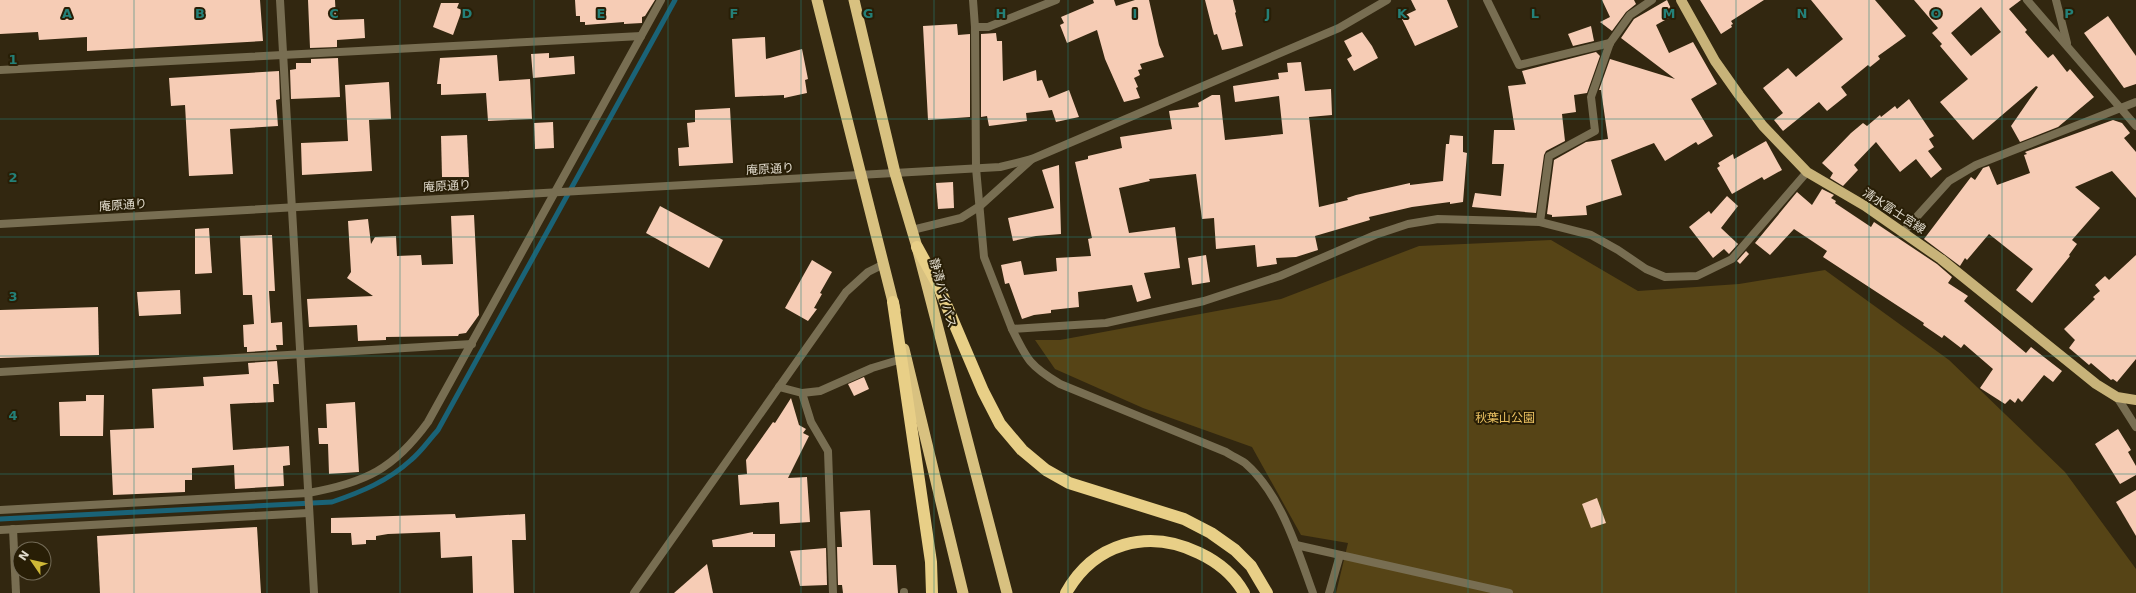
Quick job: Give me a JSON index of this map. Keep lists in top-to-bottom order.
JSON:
{
  "streets": {
    "highway": ["静清バイパス"],
    "main road": ["清水富士宮線"],
    "street": ["庵原通り"]
  },
  "crossings": [
    ["庵原通り", "静清バイパス"]
  ],
  "parks": ["秋葉山公園"],
  "north": "top left",
  "grid": {
    "columns": [
      "A",
      "B",
      "C",
      "D",
      "E",
      "F",
      "G",
      "H",
      "I",
      "J",
      "K",
      "L",
      "M",
      "N",
      "O",
      "P"
    ],
    "rows": [
      "1",
      "2",
      "3",
      "4"
    ]
  }
}
